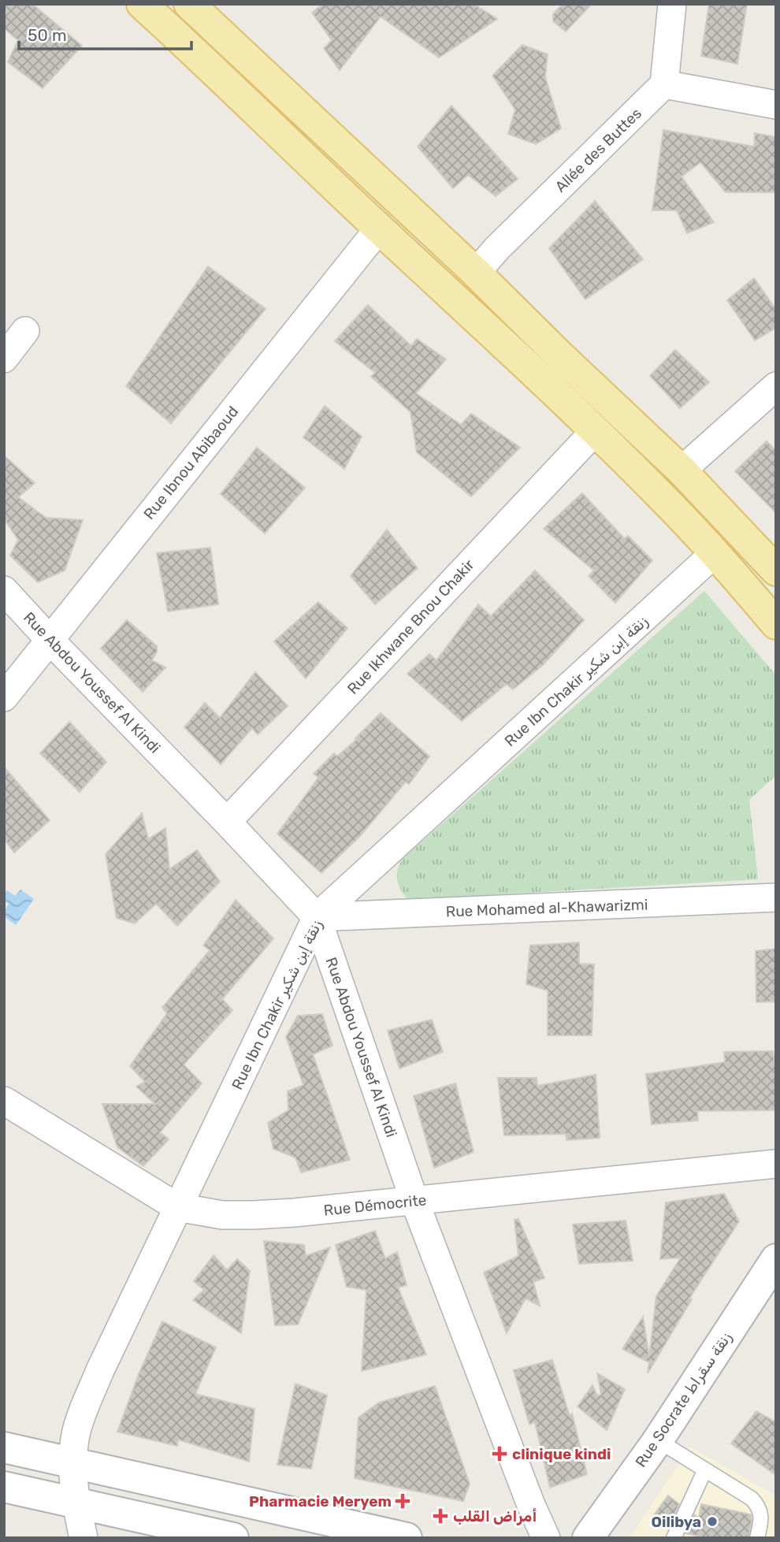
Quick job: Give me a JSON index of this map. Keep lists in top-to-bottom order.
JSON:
{
  "streets": {
    "main road": ["Rue Socrate زنقة سقراط"],
    "street": [
      "Allée des Buttes",
      "Rue Ibnou Abibaoud",
      "Rue Ikhwane Bnou Chakir",
      "Rue Ibn Chakir زنقة إبن شكير",
      "Rue Abdou Youssef Al Kindi",
      "Rue Mohamed al-Khawarizmi",
      "Rue Démocrite"
    ]
  },
  "crossings": [
    ["Rue Ibnou Abibaoud", "Rue Abdou Youssef Al Kindi"],
    ["Rue Ikhwane Bnou Chakir", "Rue Abdou Youssef Al Kindi"],
    ["Rue Ibn Chakir زنقة إبن شكير", "Rue Abdou Youssef Al Kindi"],
    ["Rue Ibn Chakir زنقة إبن شكير", "Rue Mohamed al-Khawarizmi"],
    ["Rue Ibn Chakir زنقة إبن شكير", "Rue Démocrite"],
    ["Rue Abdou Youssef Al Kindi", "Rue Mohamed al-Khawarizmi"],
    ["Rue Abdou Youssef Al Kindi", "Rue Démocrite"]
  ],
  "places": {
    "health": ["clinique kindi", "Pharmacie Meryem", "أمراض القلب"],
    "other": ["Oilibya"]
  },
  "scale_bar": "50 m"
}
